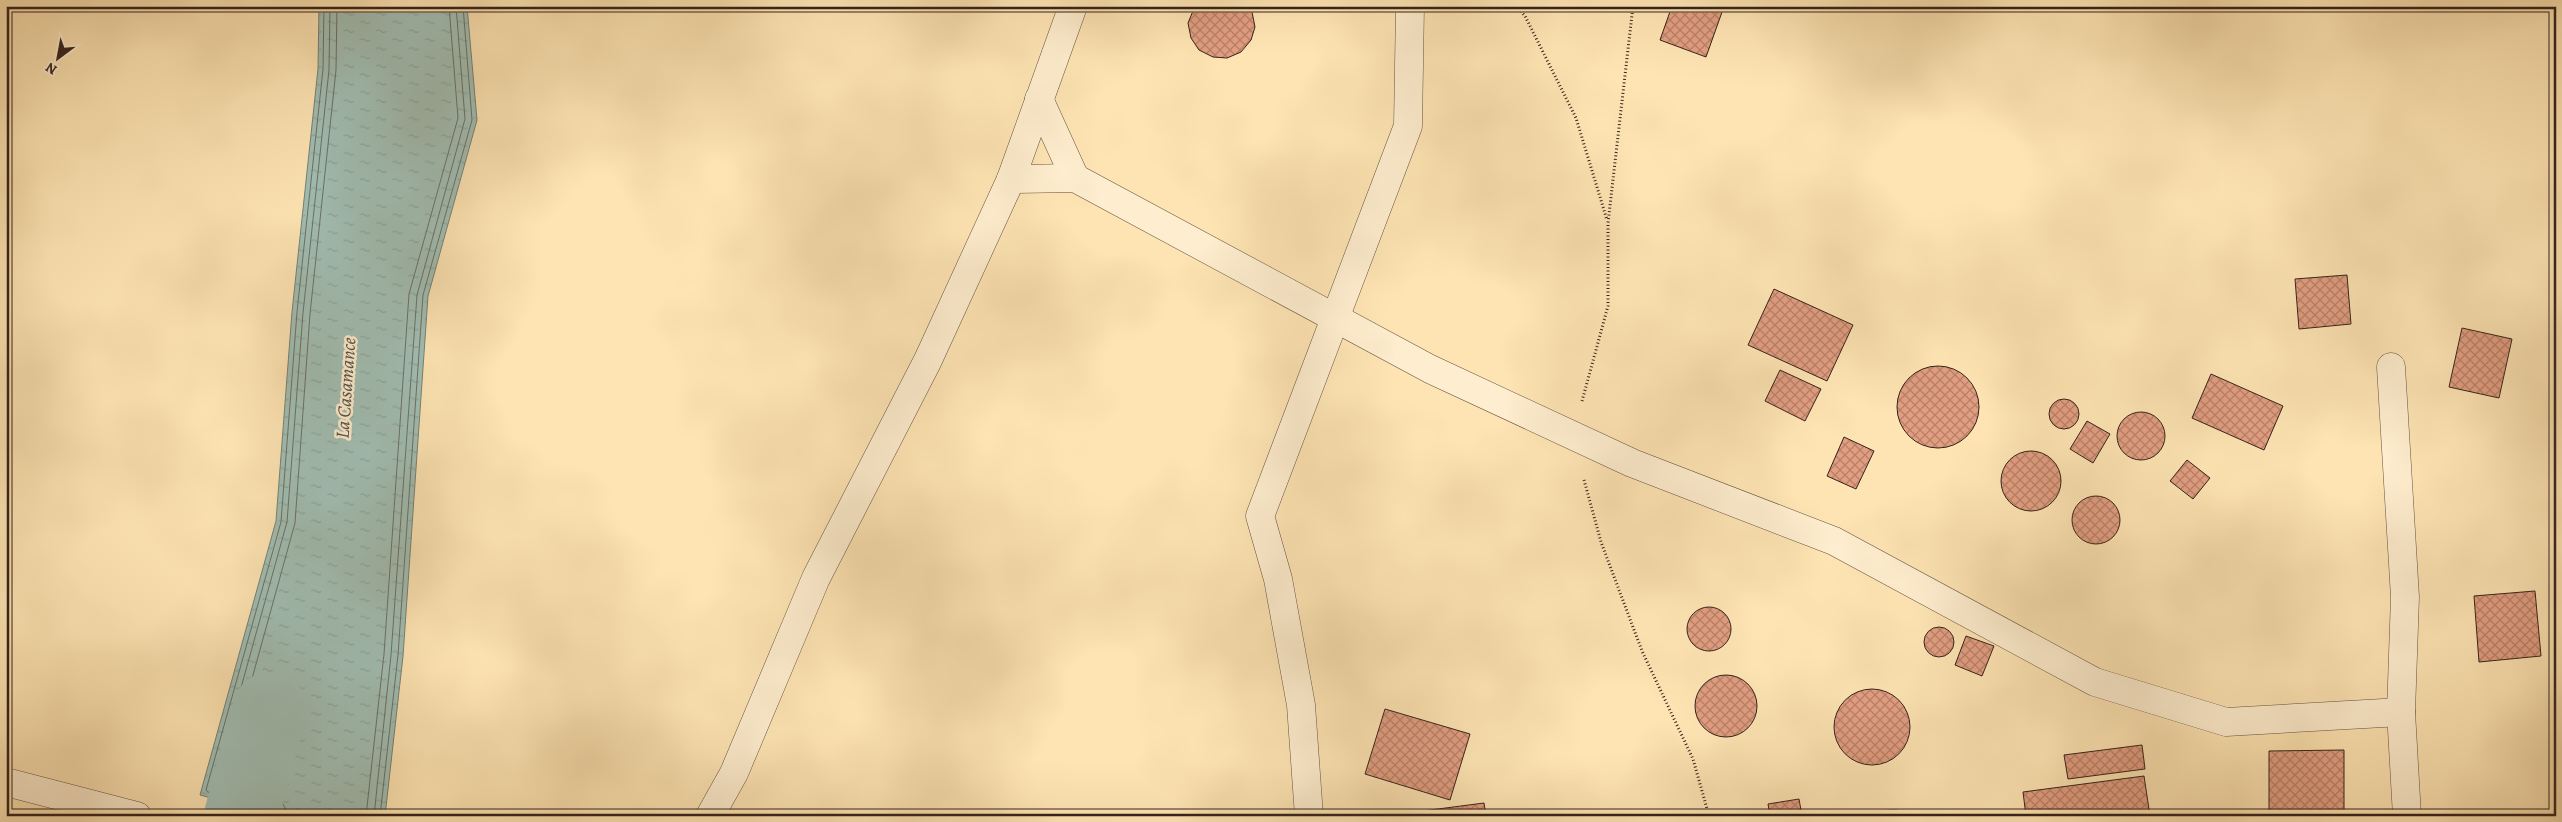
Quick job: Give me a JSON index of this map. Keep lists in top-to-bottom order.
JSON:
{
  "water": ["La Casamance"],
  "north": "bottom left"
}
